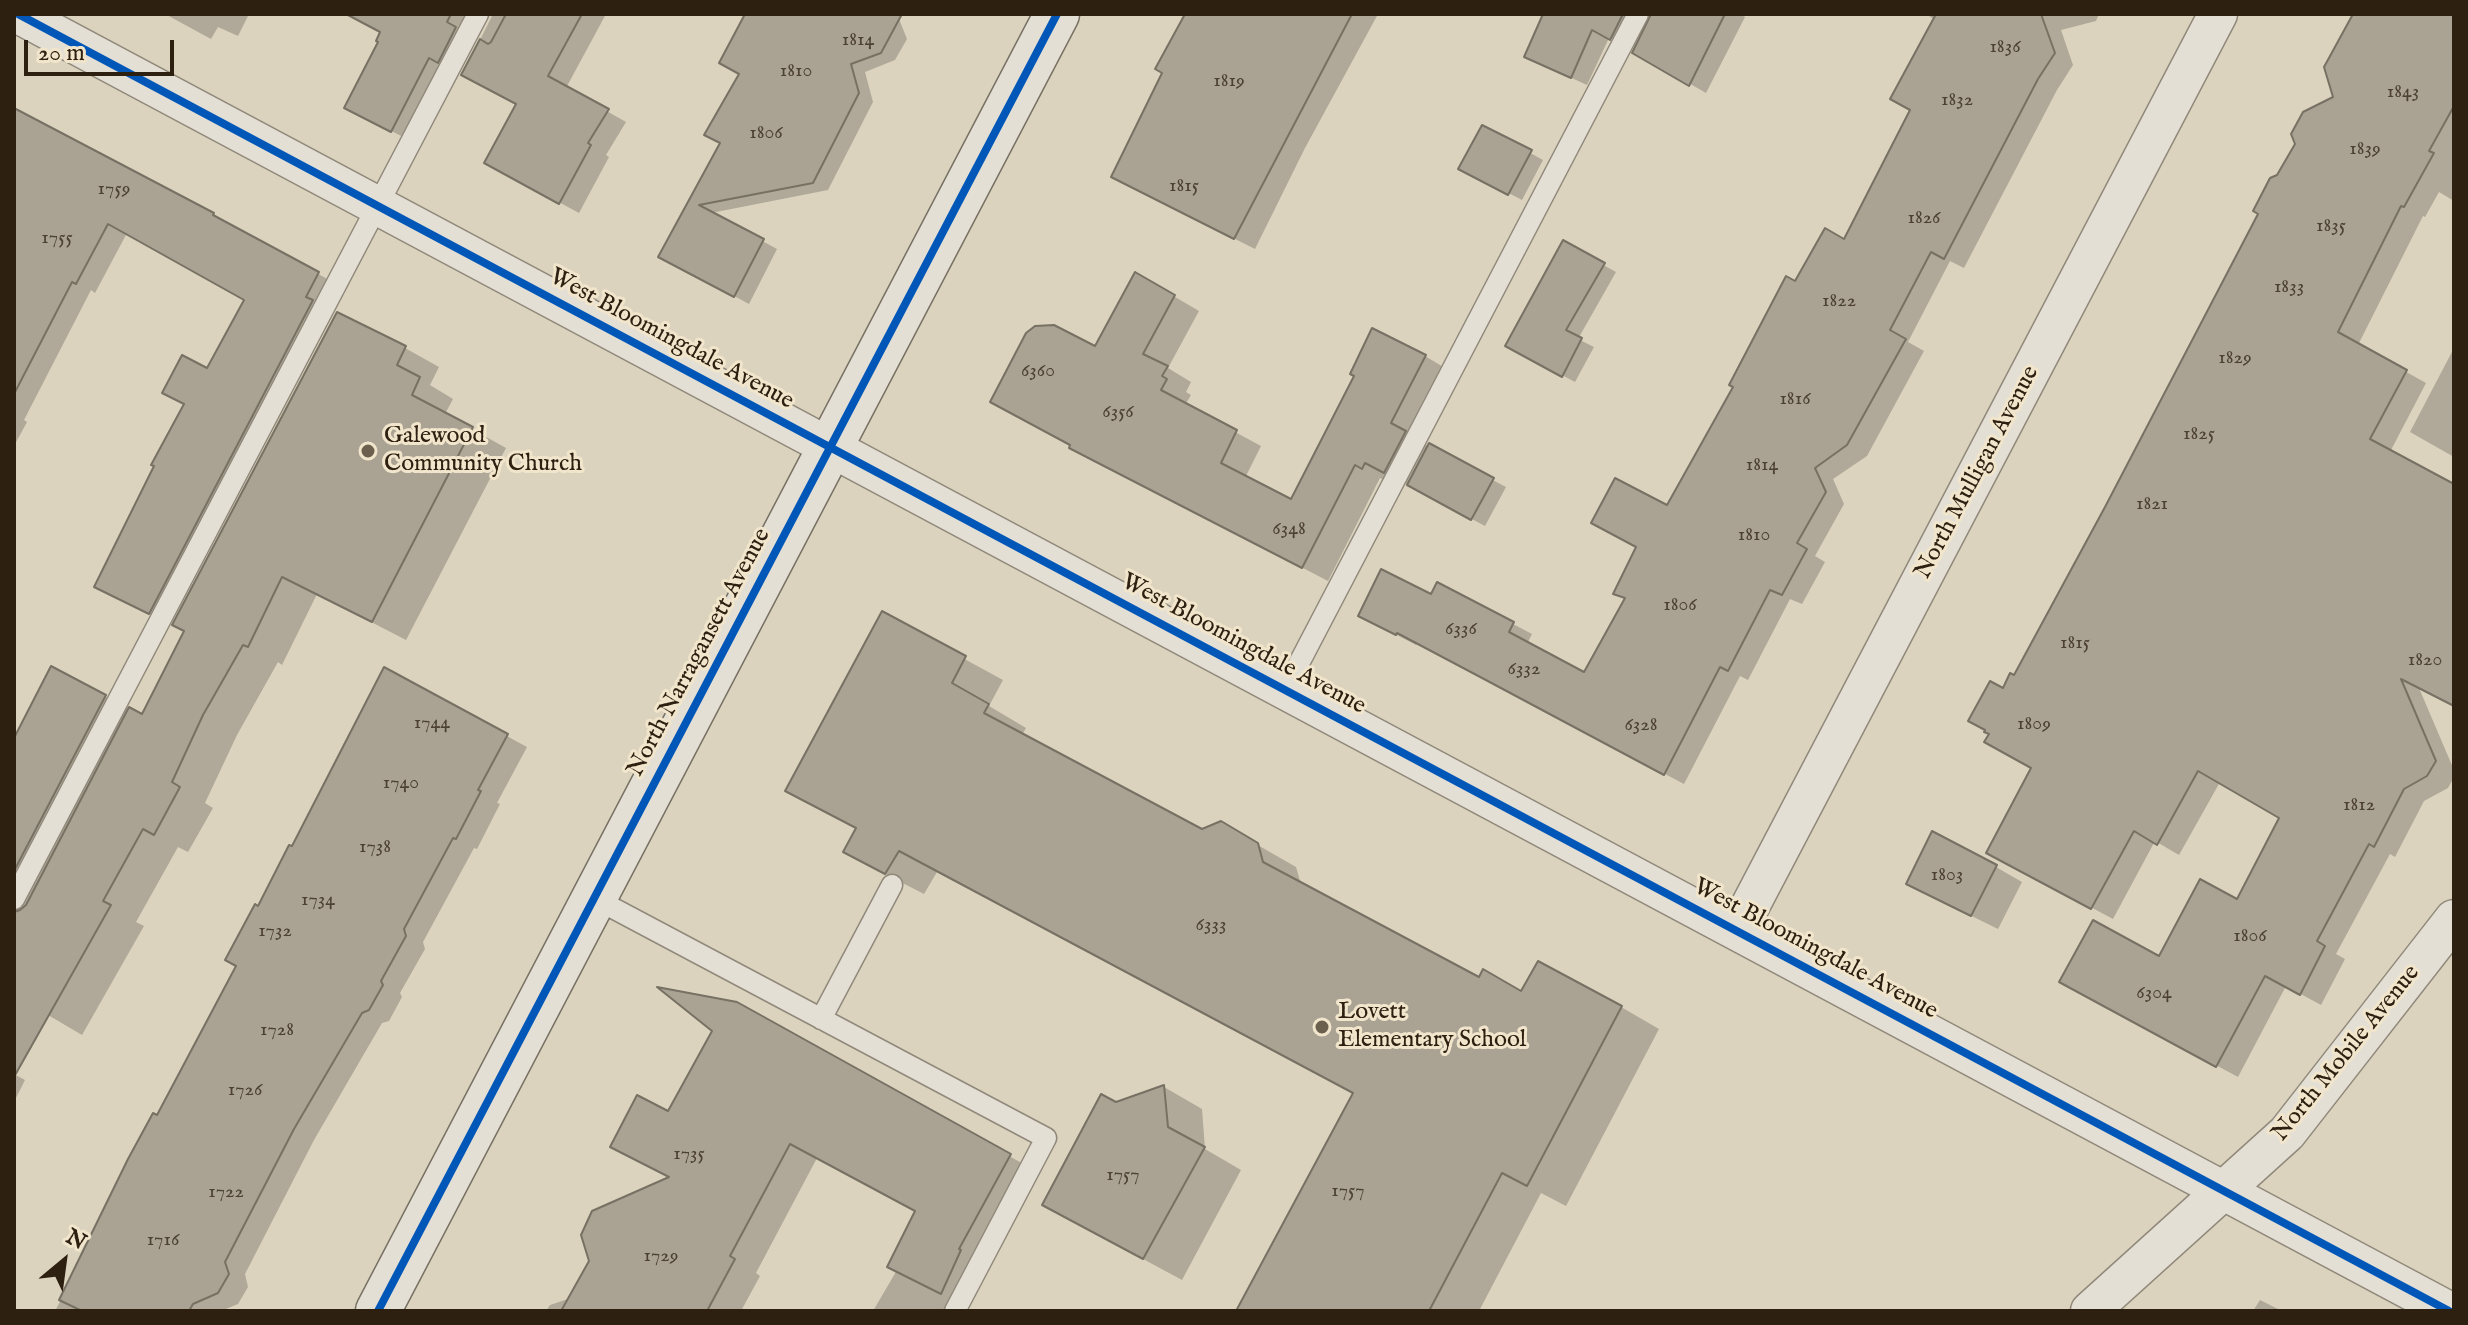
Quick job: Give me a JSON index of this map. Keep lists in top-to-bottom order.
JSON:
{
  "streets": {
    "street": [
      "West Bloomingdale Avenue",
      "North Mulligan Avenue",
      "North Narragansett Avenue",
      "North Mobile Avenue"
    ]
  },
  "crossings": [
    ["West Bloomingdale Avenue", "North Mulligan Avenue"],
    ["West Bloomingdale Avenue", "North Narragansett Avenue"],
    ["West Bloomingdale Avenue", "North Mobile Avenue"]
  ],
  "places": ["Galewood Community Church", "Lovett Elementary School"],
  "house_numbers": [
    "1814",
    "1836",
    "1810",
    "1819",
    "1843",
    "1832",
    "1806",
    "1839",
    "1815",
    "1759",
    "1826",
    "1835",
    "1755",
    "1833",
    "1822",
    "1829",
    "6360",
    "1816",
    "6356",
    "1825",
    "1814",
    "1821",
    "6348",
    "1810",
    "1806",
    "6336",
    "1815",
    "1820",
    "6332",
    "1744",
    "1809",
    "6328",
    "1740",
    "1812",
    "1738",
    "1803",
    "1734",
    "6333",
    "1732",
    "1806",
    "6304",
    "1728",
    "1726",
    "1735",
    "1757",
    "1757",
    "1722",
    "1716",
    "1729"
  ],
  "scale_bar": "20 m",
  "north": "top right"
}
